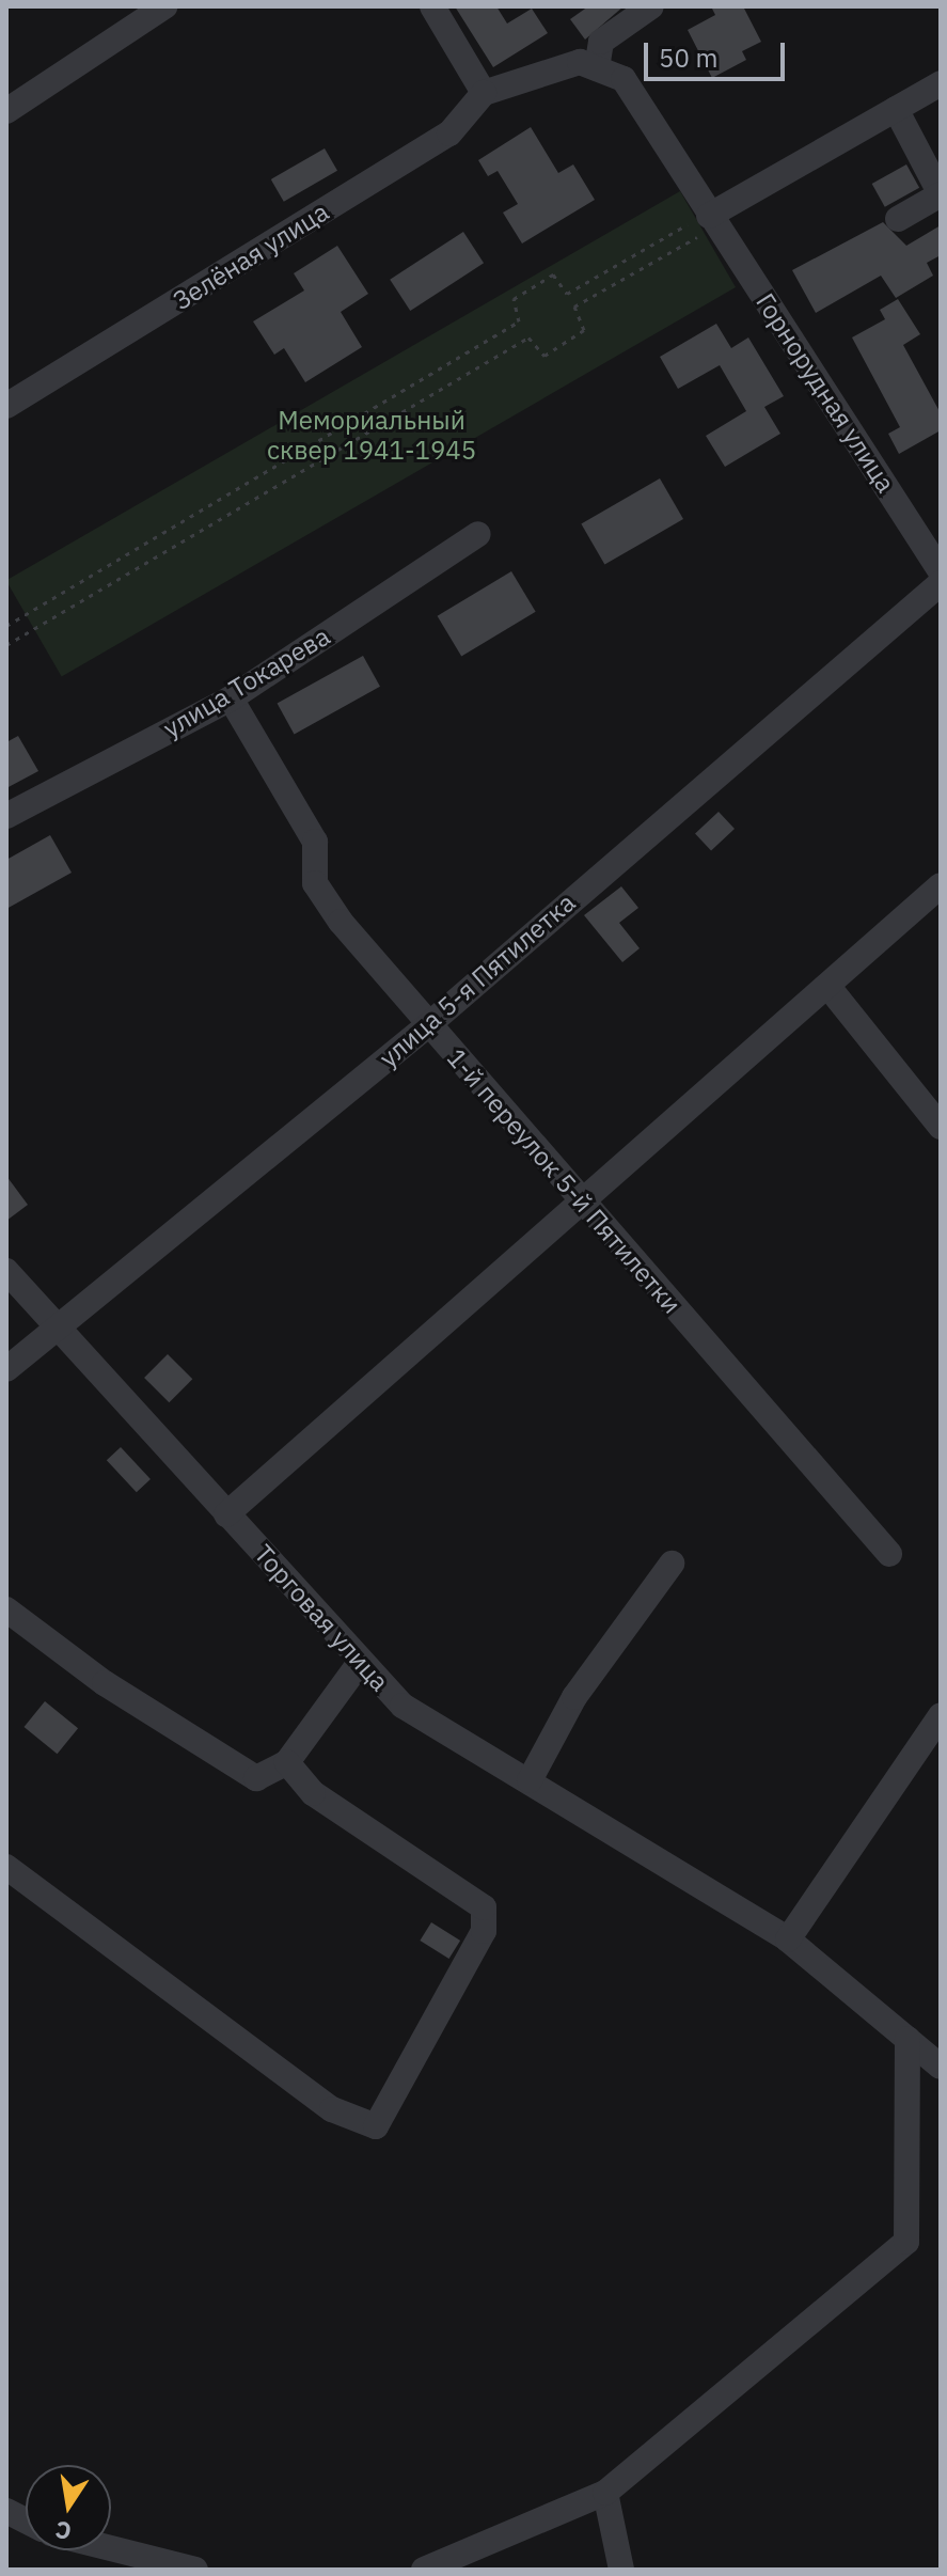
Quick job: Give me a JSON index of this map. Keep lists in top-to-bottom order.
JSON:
{
  "streets": {
    "street": [
      "Зелёная улица",
      "Горнорудная улица",
      "улица Токарева",
      "улица 5-я Пятилетка",
      "1-й переулок 5-й Пятилетки",
      "Торговая улица"
    ]
  },
  "crossings": [
    ["улица Токарева", "1-й переулок 5-й Пятилетки"],
    ["улица 5-я Пятилетка", "1-й переулок 5-й Пятилетки"],
    ["улица 5-я Пятилетка", "Торговая улица"]
  ],
  "parks": ["Мемориальный сквер 1941-1945"],
  "scale_bar": "50 m",
  "north": "bottom"
}
